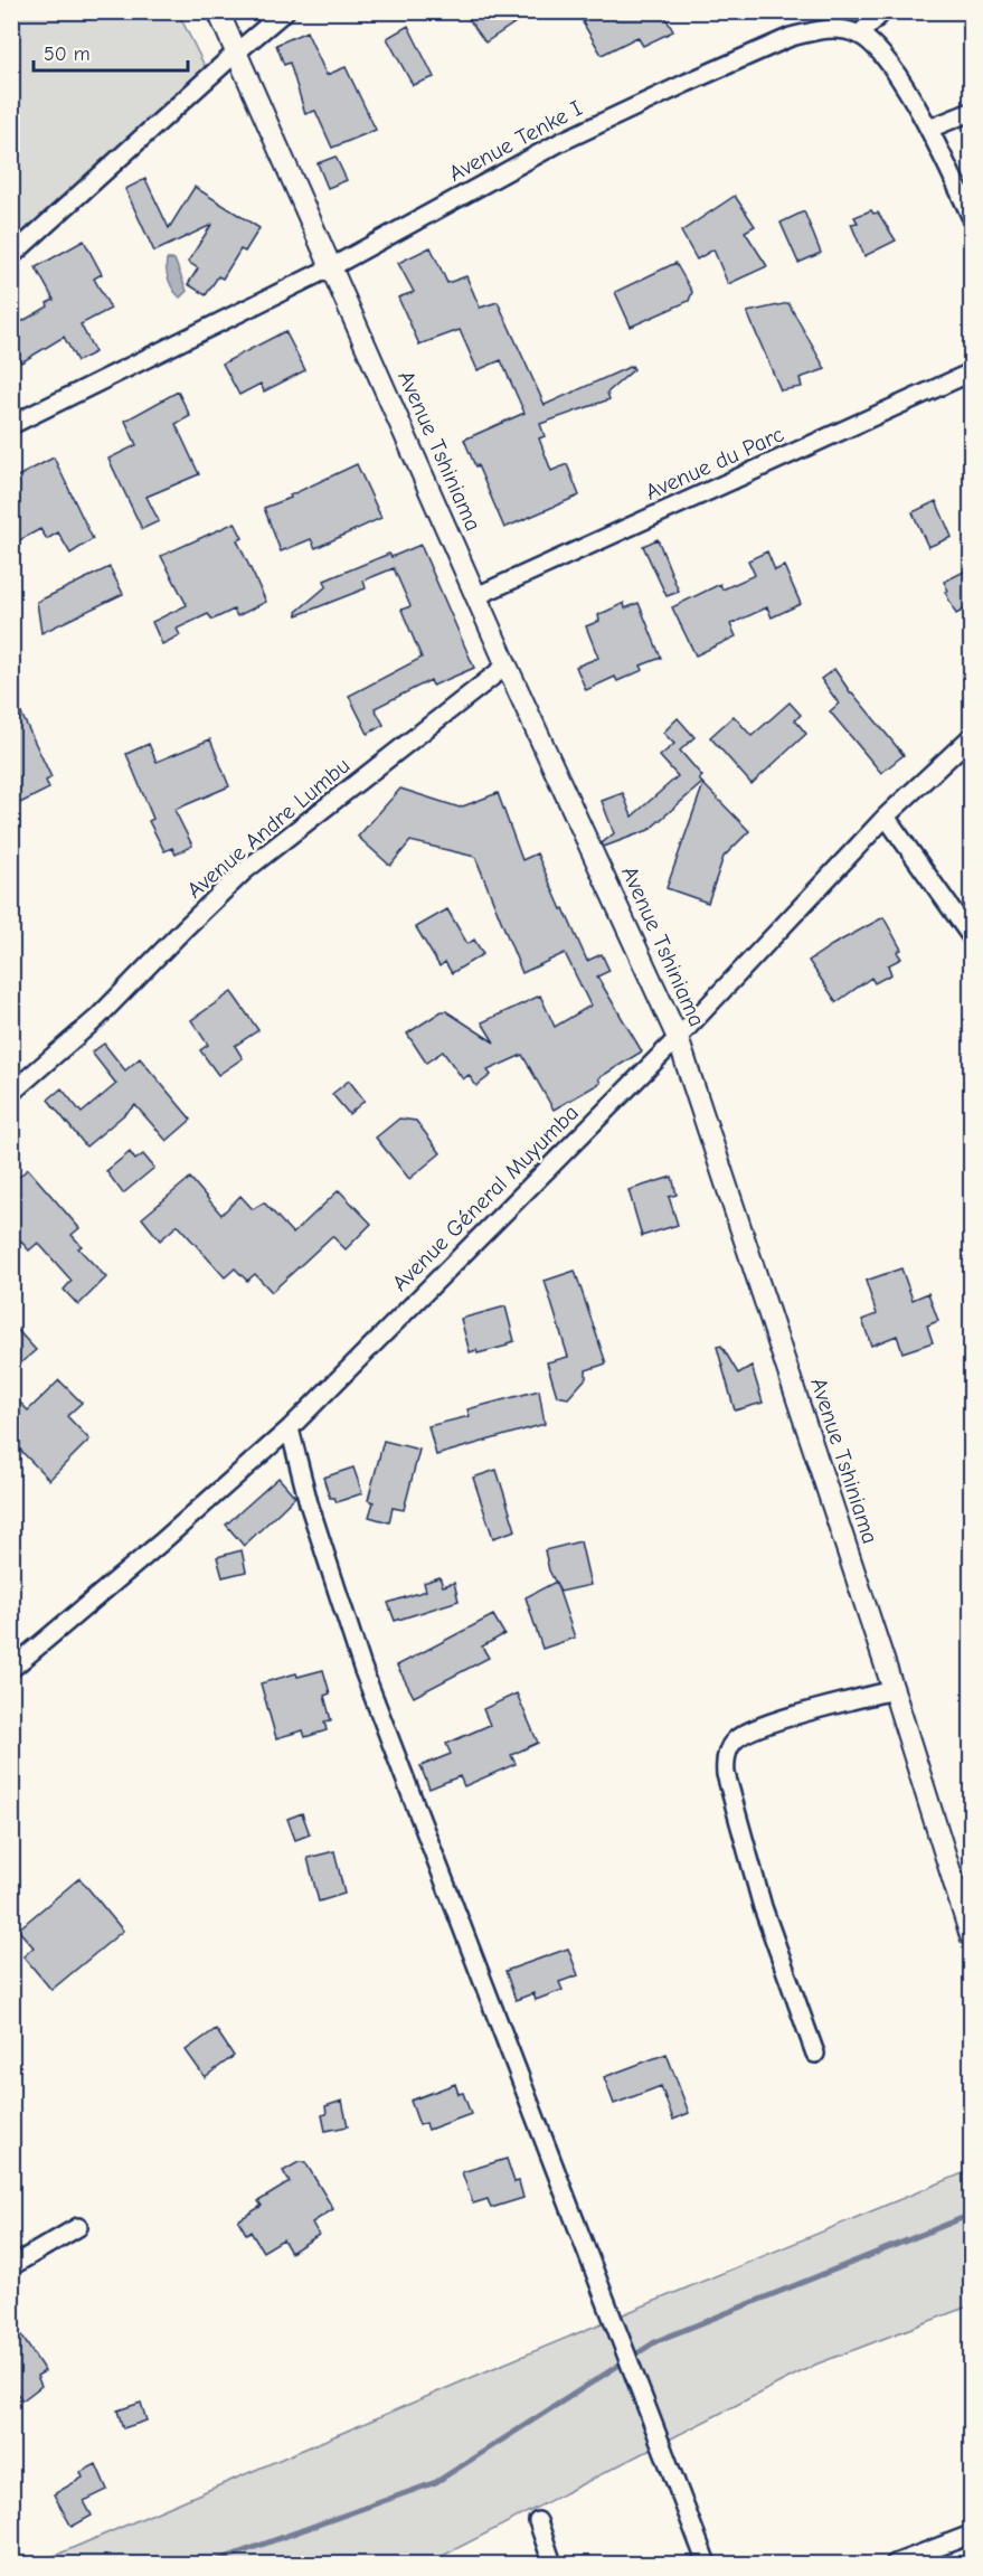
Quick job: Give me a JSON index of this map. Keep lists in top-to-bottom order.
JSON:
{
  "streets": {
    "street": [
      "Avenue Tenke I",
      "Avenue Tshiniama",
      "Avenue du Parc",
      "Avenue Andre Lumbu",
      "Avenue Géneral Muyumba"
    ]
  },
  "crossings": [
    ["Avenue Tenke I", "Avenue Tshiniama"],
    ["Avenue Tshiniama", "Avenue du Parc"],
    ["Avenue Tshiniama", "Avenue Andre Lumbu"],
    ["Avenue Tshiniama", "Avenue Géneral Muyumba"]
  ],
  "scale_bar": "50 m"
}
